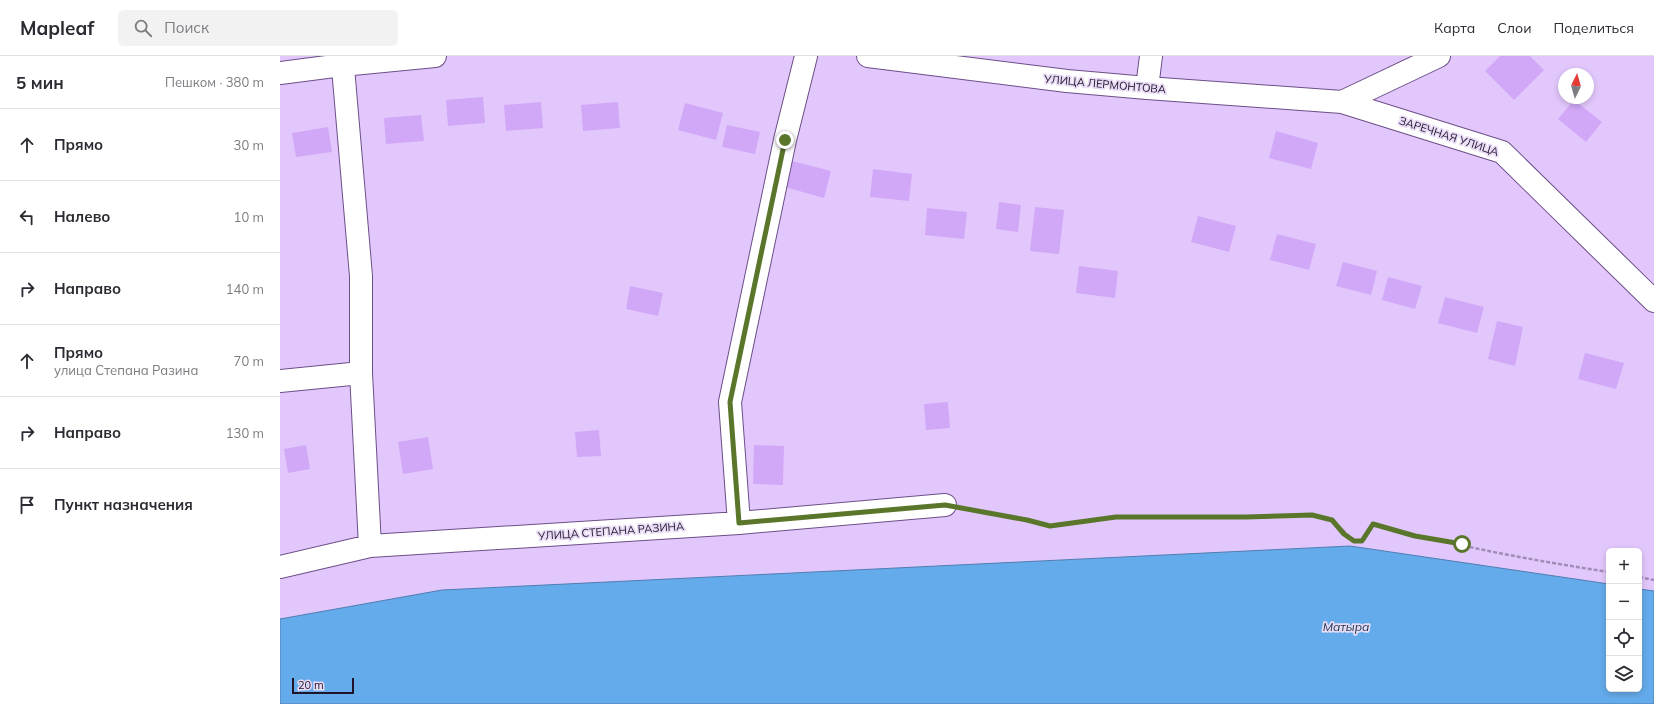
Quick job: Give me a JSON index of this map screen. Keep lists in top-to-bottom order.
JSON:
{
  "streets": {
    "street": ["УЛИЦА ЛЕРМОНТОВА", "ЗАРЕЧНАЯ УЛИЦА", "УЛИЦА СТЕПАНА РАЗИНА"]
  },
  "crossings": [
    ["УЛИЦА ЛЕРМОНТОВА", "ЗАРЕЧНАЯ УЛИЦА"]
  ],
  "water": ["Матыра"],
  "scale_bar": "20 m",
  "north": "top",
  "page": {
    "header": "Mapleaf",
    "search": "Поиск",
    "nav": ["Карта", "Слои", "Поделиться"],
    "heading": ["5 мин", "Пешком · 380 m"],
    "list": [
      ["Прямо", "30 m"],
      ["Налево", "10 m"],
      ["Направо", "140 m"],
      ["Прямо", "улица Степана Разина", "70 m"],
      ["Направо", "130 m"],
      "Пункт назначения"
    ],
    "map_buttons": ["+", "−"],
    "scale": "20 m"
  }
}
